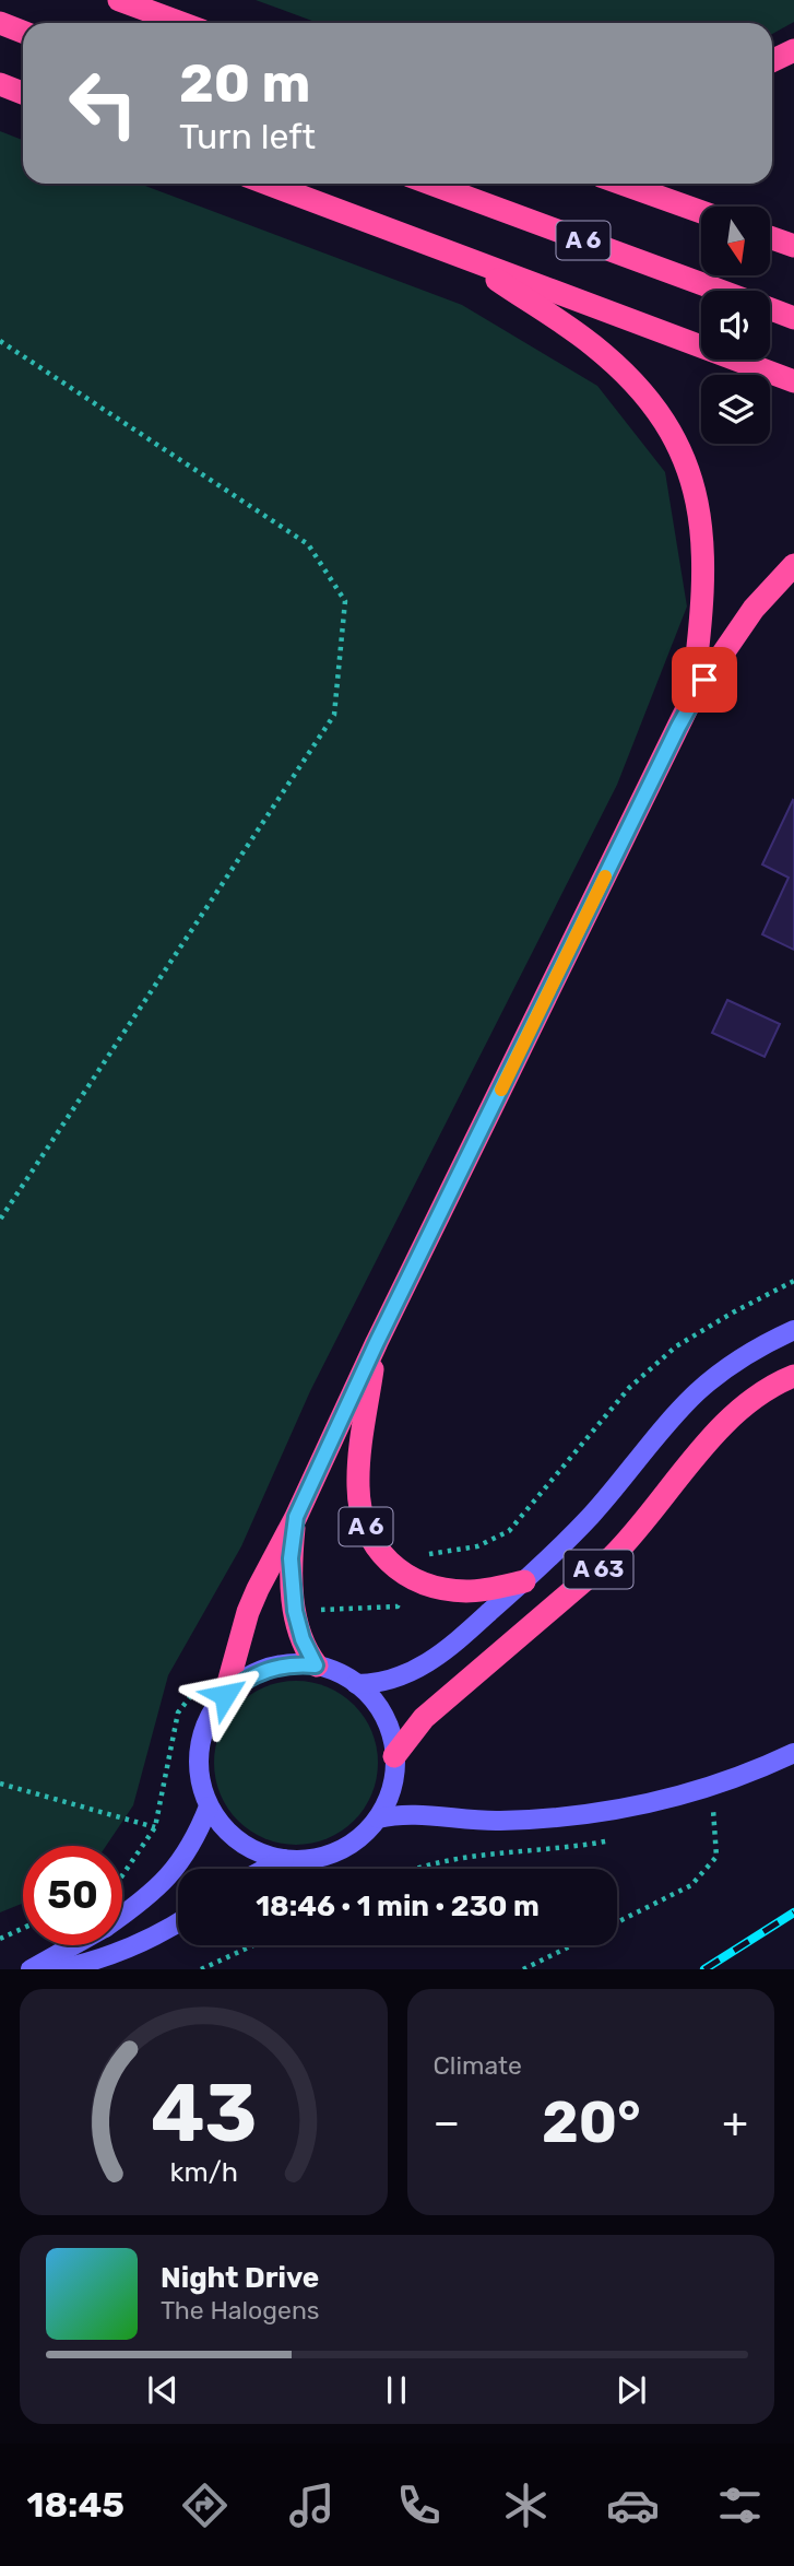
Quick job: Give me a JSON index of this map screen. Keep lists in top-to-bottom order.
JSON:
{
  "streets": {
    "highway": ["A 6", "A 63"]
  },
  "north": "bottom",
  "page": {
    "turn": ["20 m", "Turn left"],
    "limit": "50",
    "trip": "18:46 · 1 min · 230 m",
    "tile": "Climate",
    "heat": ["−", "20°", "+"],
    "song": ["Night Drive", "The Halogens"],
    "tabs": "18:45",
    "gauge": ["43", "km/h"]
  }
}
